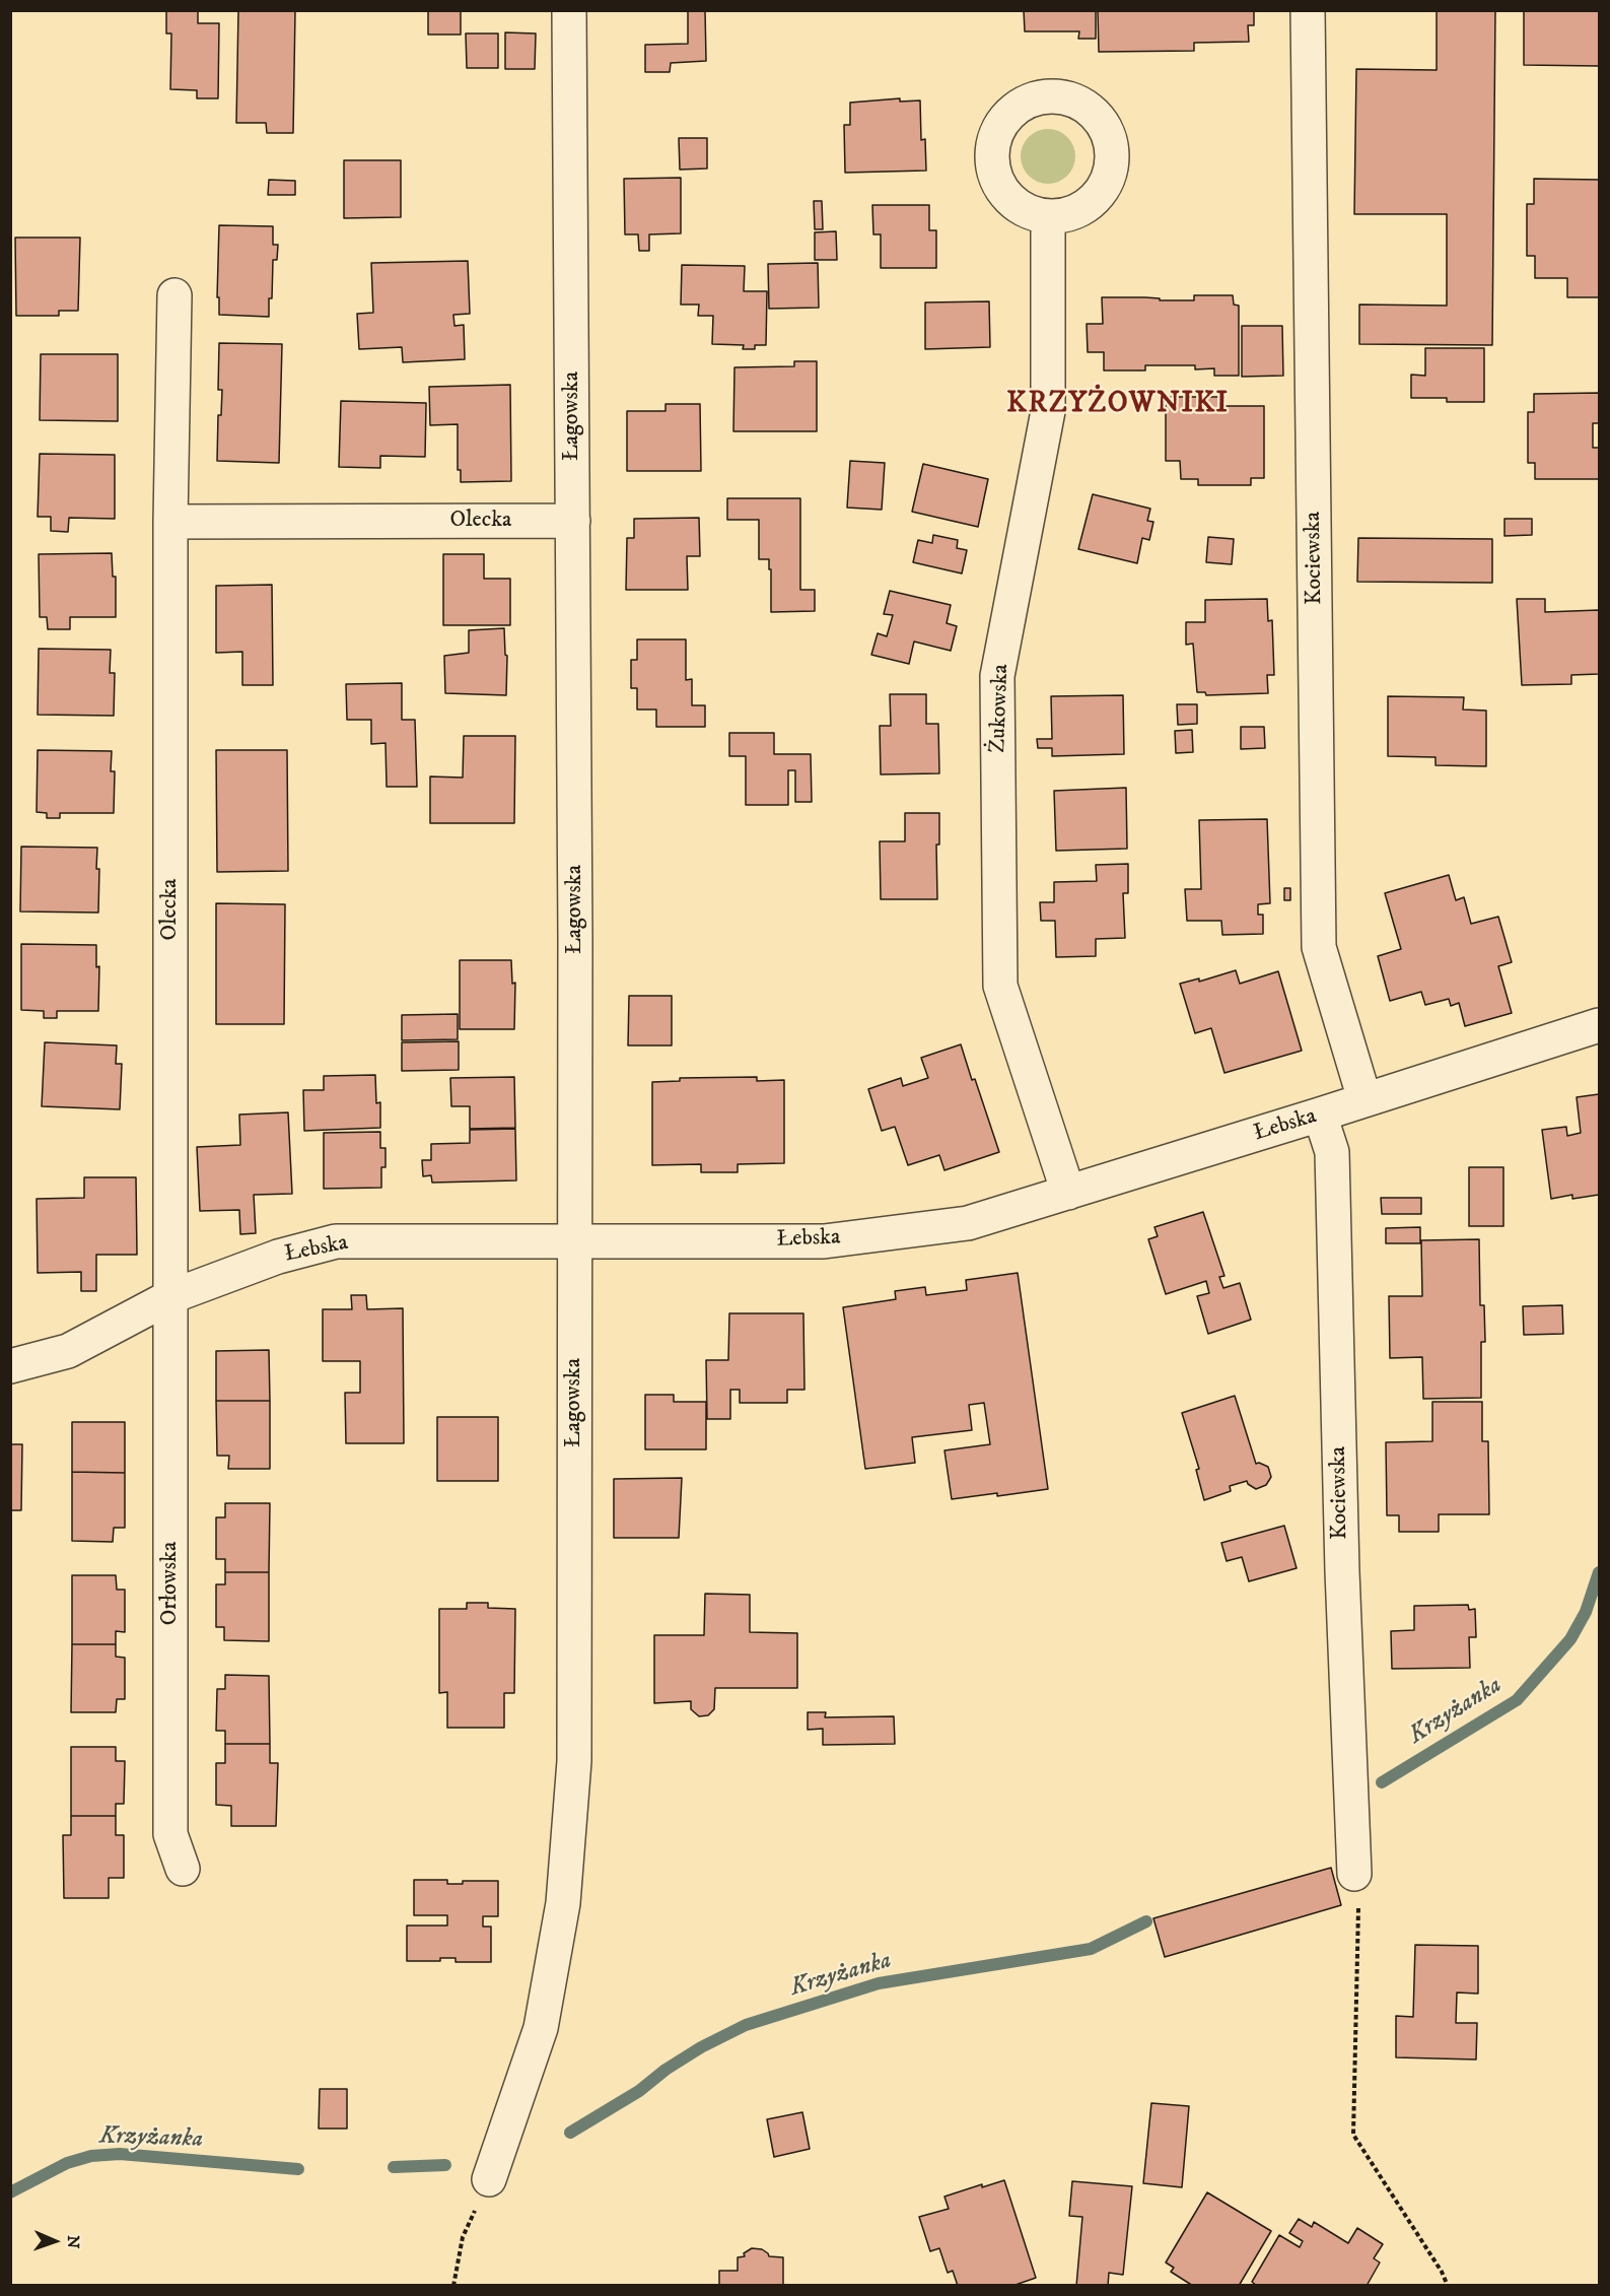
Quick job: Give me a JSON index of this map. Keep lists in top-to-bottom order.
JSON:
{
  "streets": {
    "street": [
      "Łagowska",
      "Olecka",
      "Kociewska",
      "Żukowska",
      "Łebska",
      "Orłowska"
    ]
  },
  "crossings": [
    ["Łagowska", "Olecka"],
    ["Łagowska", "Łebska"],
    ["Olecka", "Łebska"],
    ["Olecka", "Orłowska"],
    ["Kociewska", "Łebska"],
    ["Żukowska", "Łebska"],
    ["Łebska", "Orłowska"]
  ],
  "districts": ["KRZYŻOWNIKI"],
  "water": ["Krzyżanka"],
  "north": "right"
}
